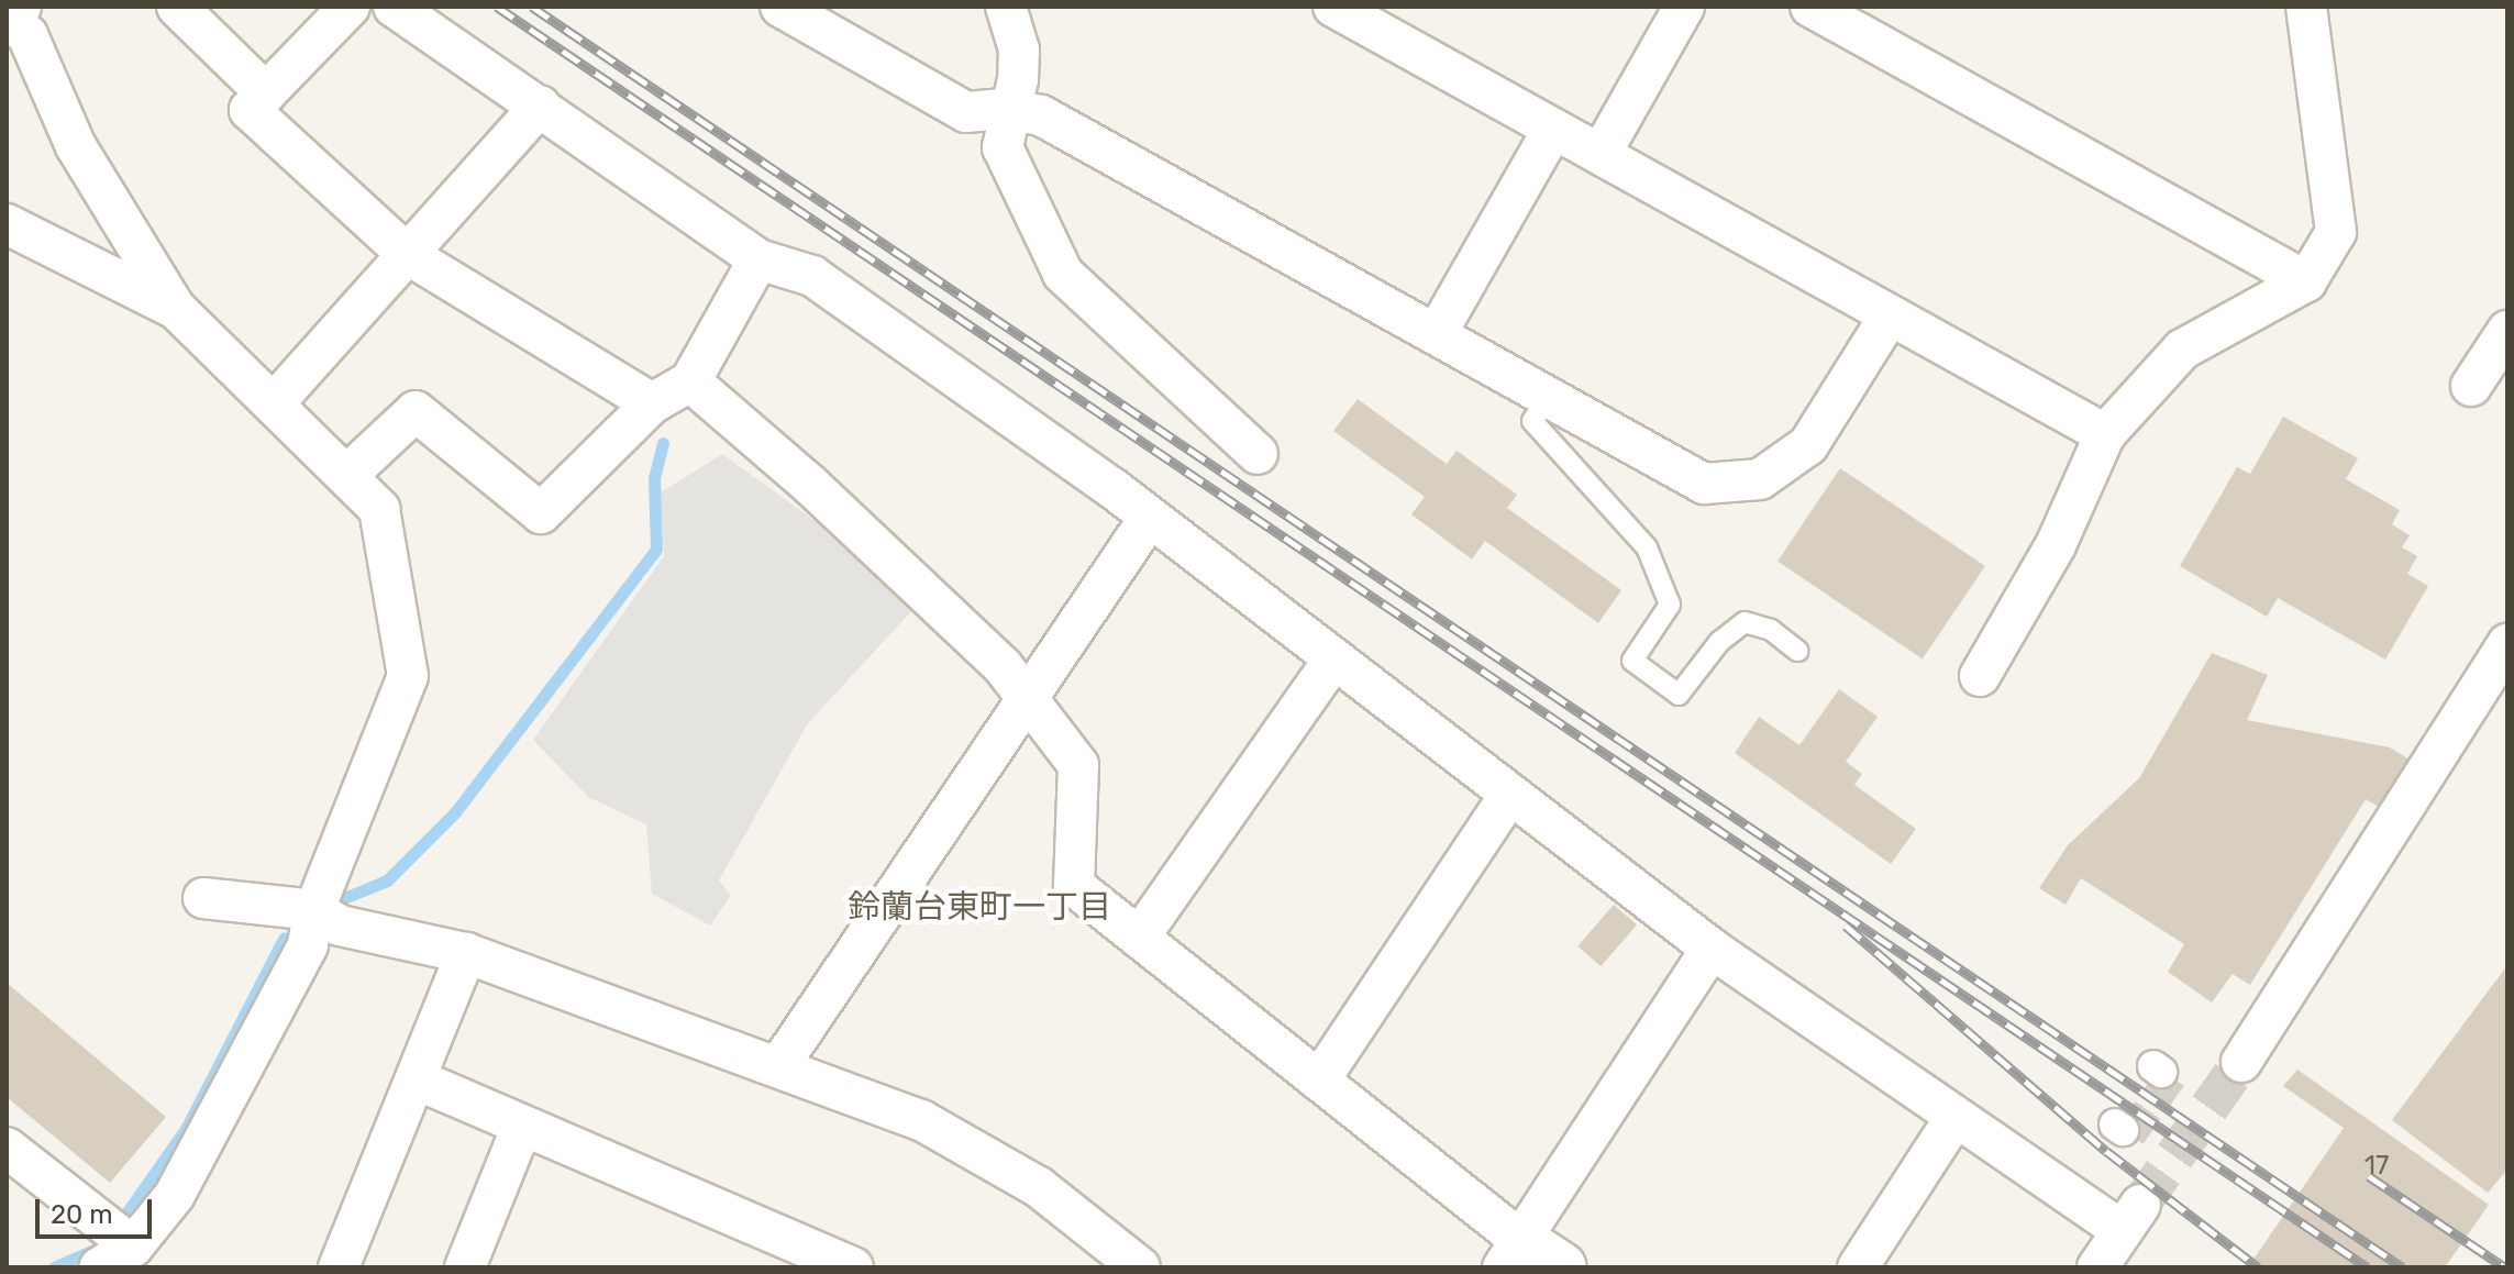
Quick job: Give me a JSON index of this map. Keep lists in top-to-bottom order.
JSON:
{
  "districts": ["鈴蘭台東町一丁目"],
  "house_numbers": ["17"],
  "scale_bar": "20 m"
}
